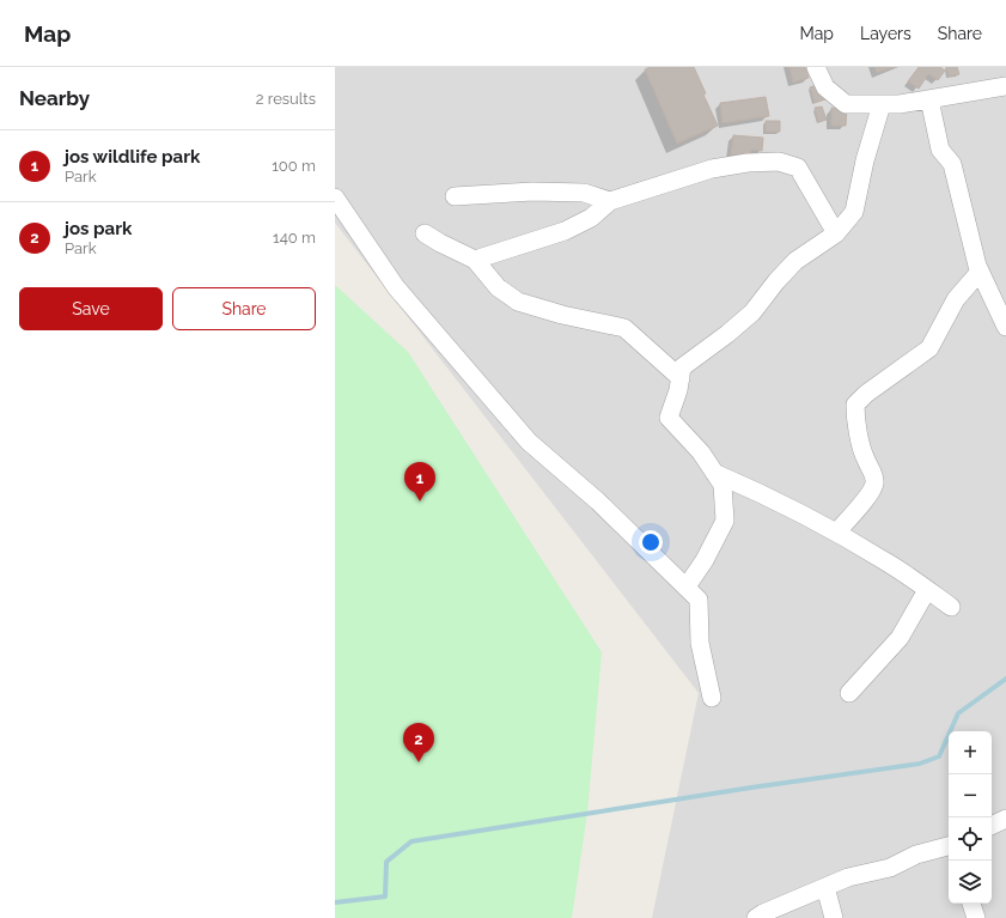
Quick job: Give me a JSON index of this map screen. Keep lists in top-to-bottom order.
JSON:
{
  "page": {
    "header": "Map",
    "nav": ["Map", "Layers", "Share"],
    "heading": ["Nearby", "2 results"],
    "list": [
      {
        "mark": "1",
        "name": "jos wildlife park",
        "note": "Park",
        "value": "100 m"
      },
      {
        "mark": "2",
        "name": "jos park",
        "note": "Park",
        "value": "140 m"
      }
    ],
    "buttons": ["Save", "Share"],
    "pins": ["1", "2"],
    "map_buttons": ["+", "−"]
  }
}
